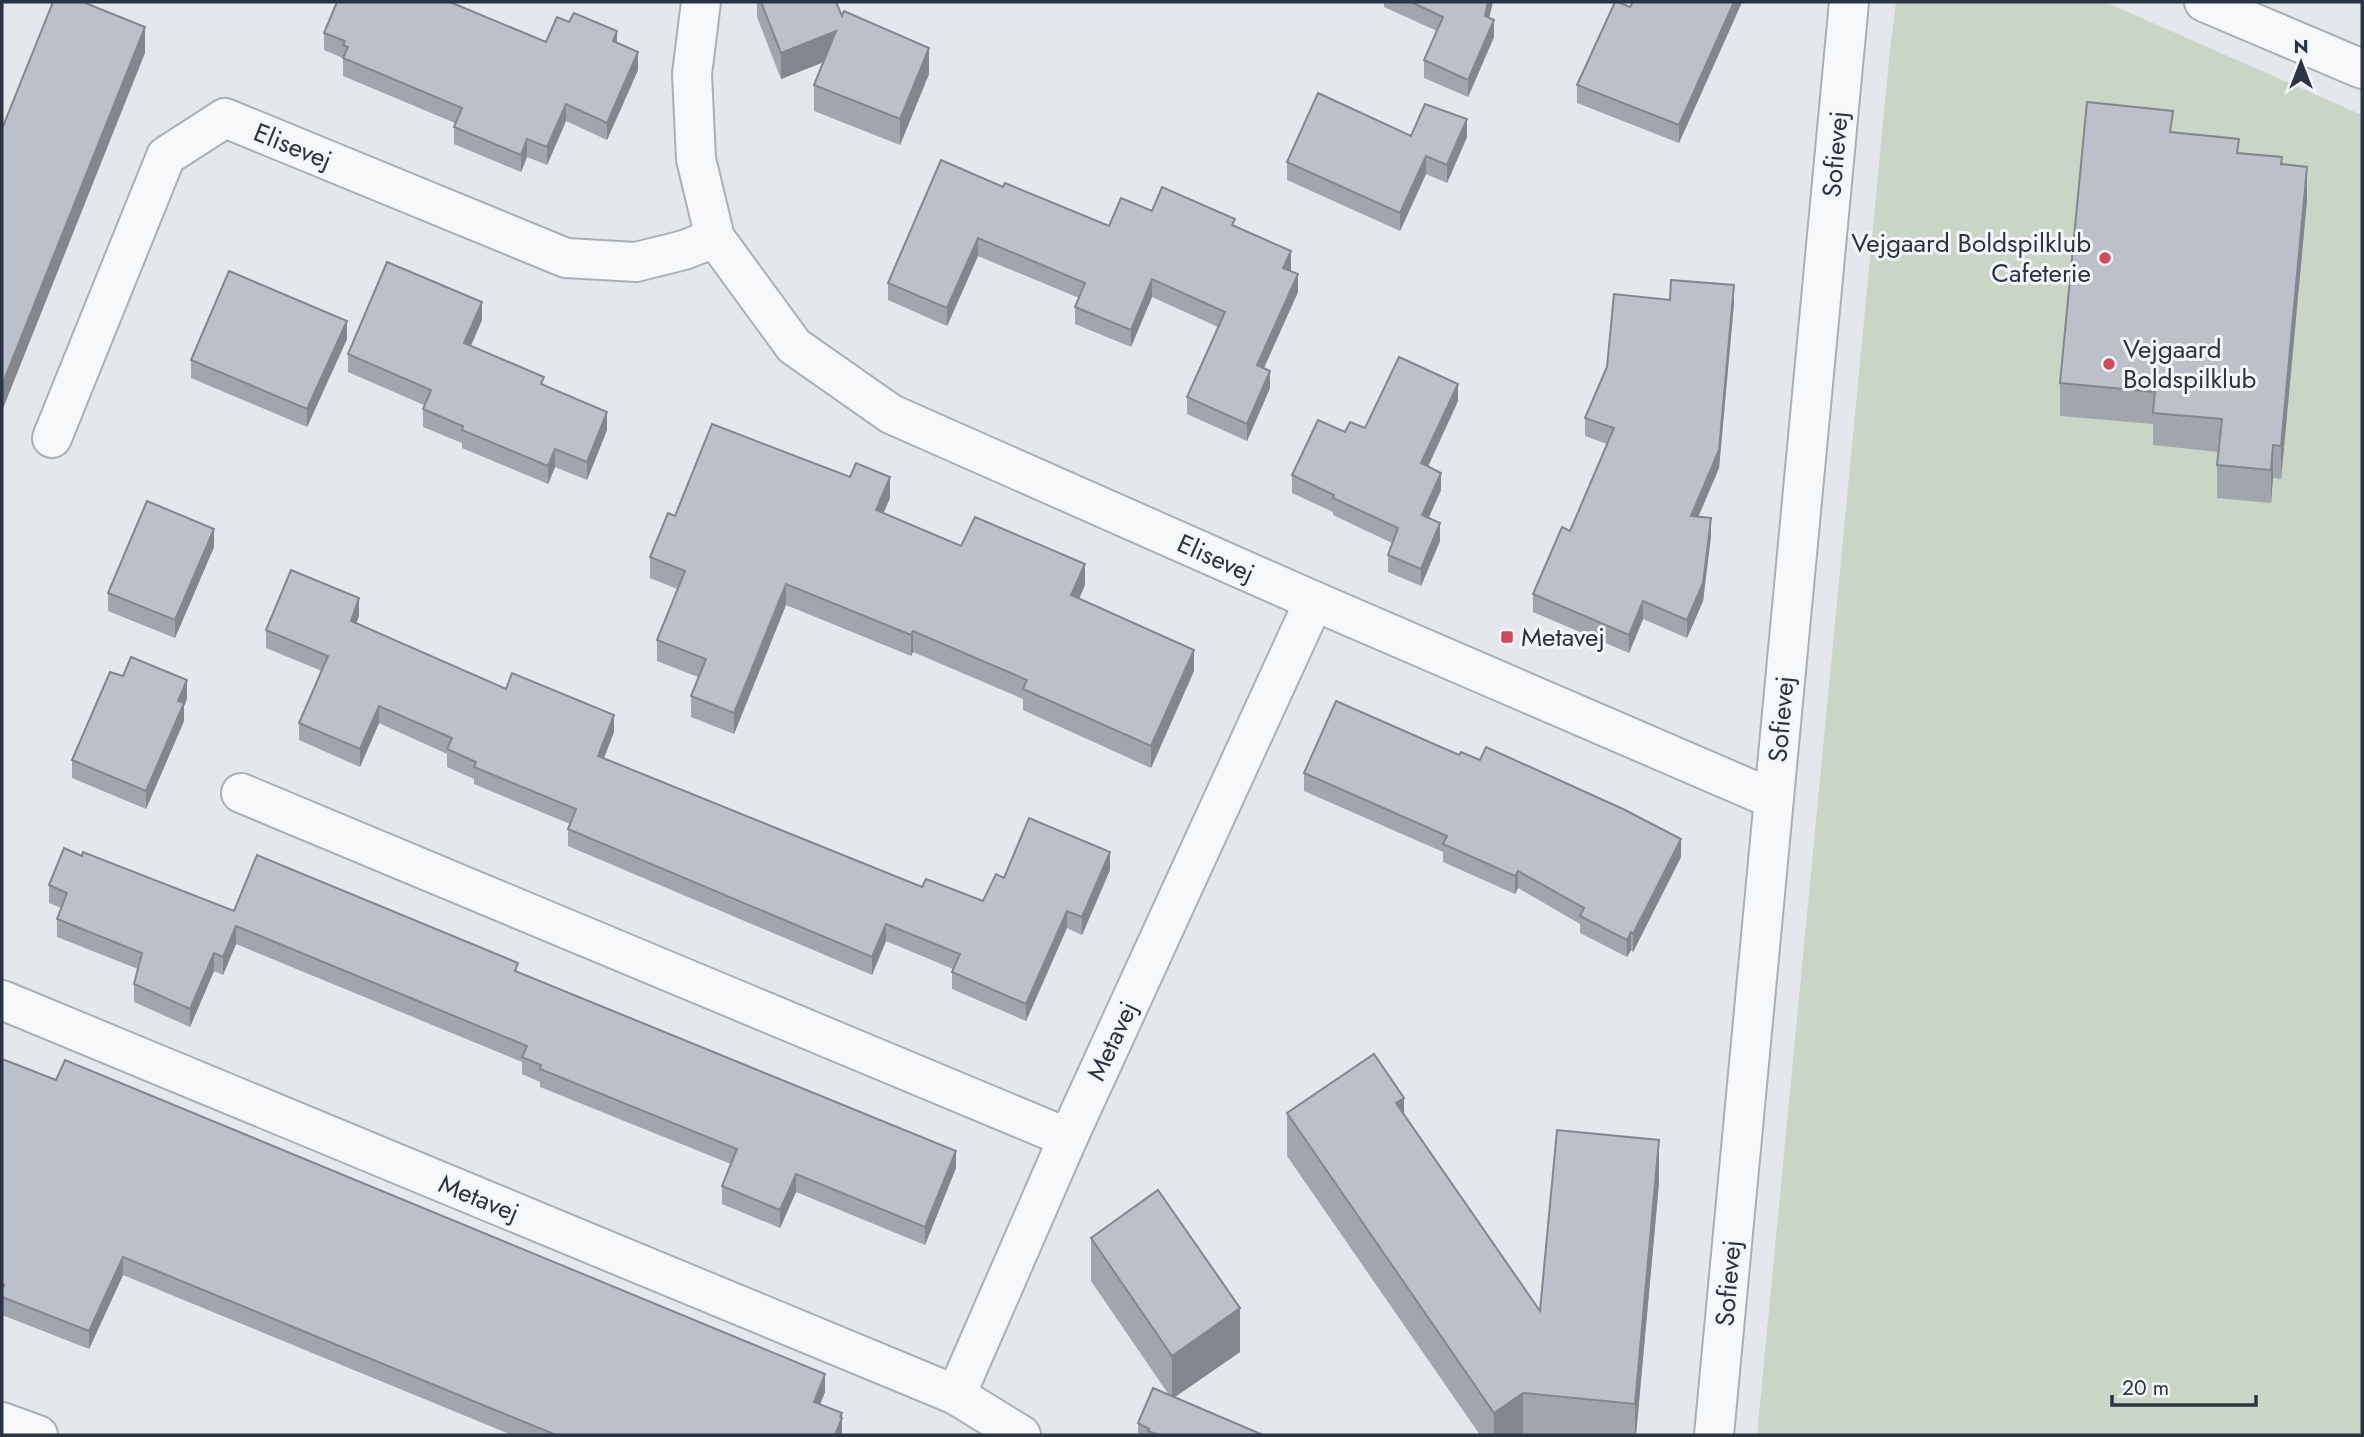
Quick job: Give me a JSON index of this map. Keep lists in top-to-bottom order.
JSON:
{
  "streets": {
    "street": ["Elisevej", "Sofievej", "Metavej"]
  },
  "crossings": [
    ["Elisevej", "Sofievej"],
    ["Elisevej", "Metavej"]
  ],
  "places": {
    "other": ["Vejgaard Boldspilklub Cafeterie", "Vejgaard Boldspilklub"],
    "transit": ["Metavej"]
  },
  "scale_bar": "20 m",
  "north": "top"
}
